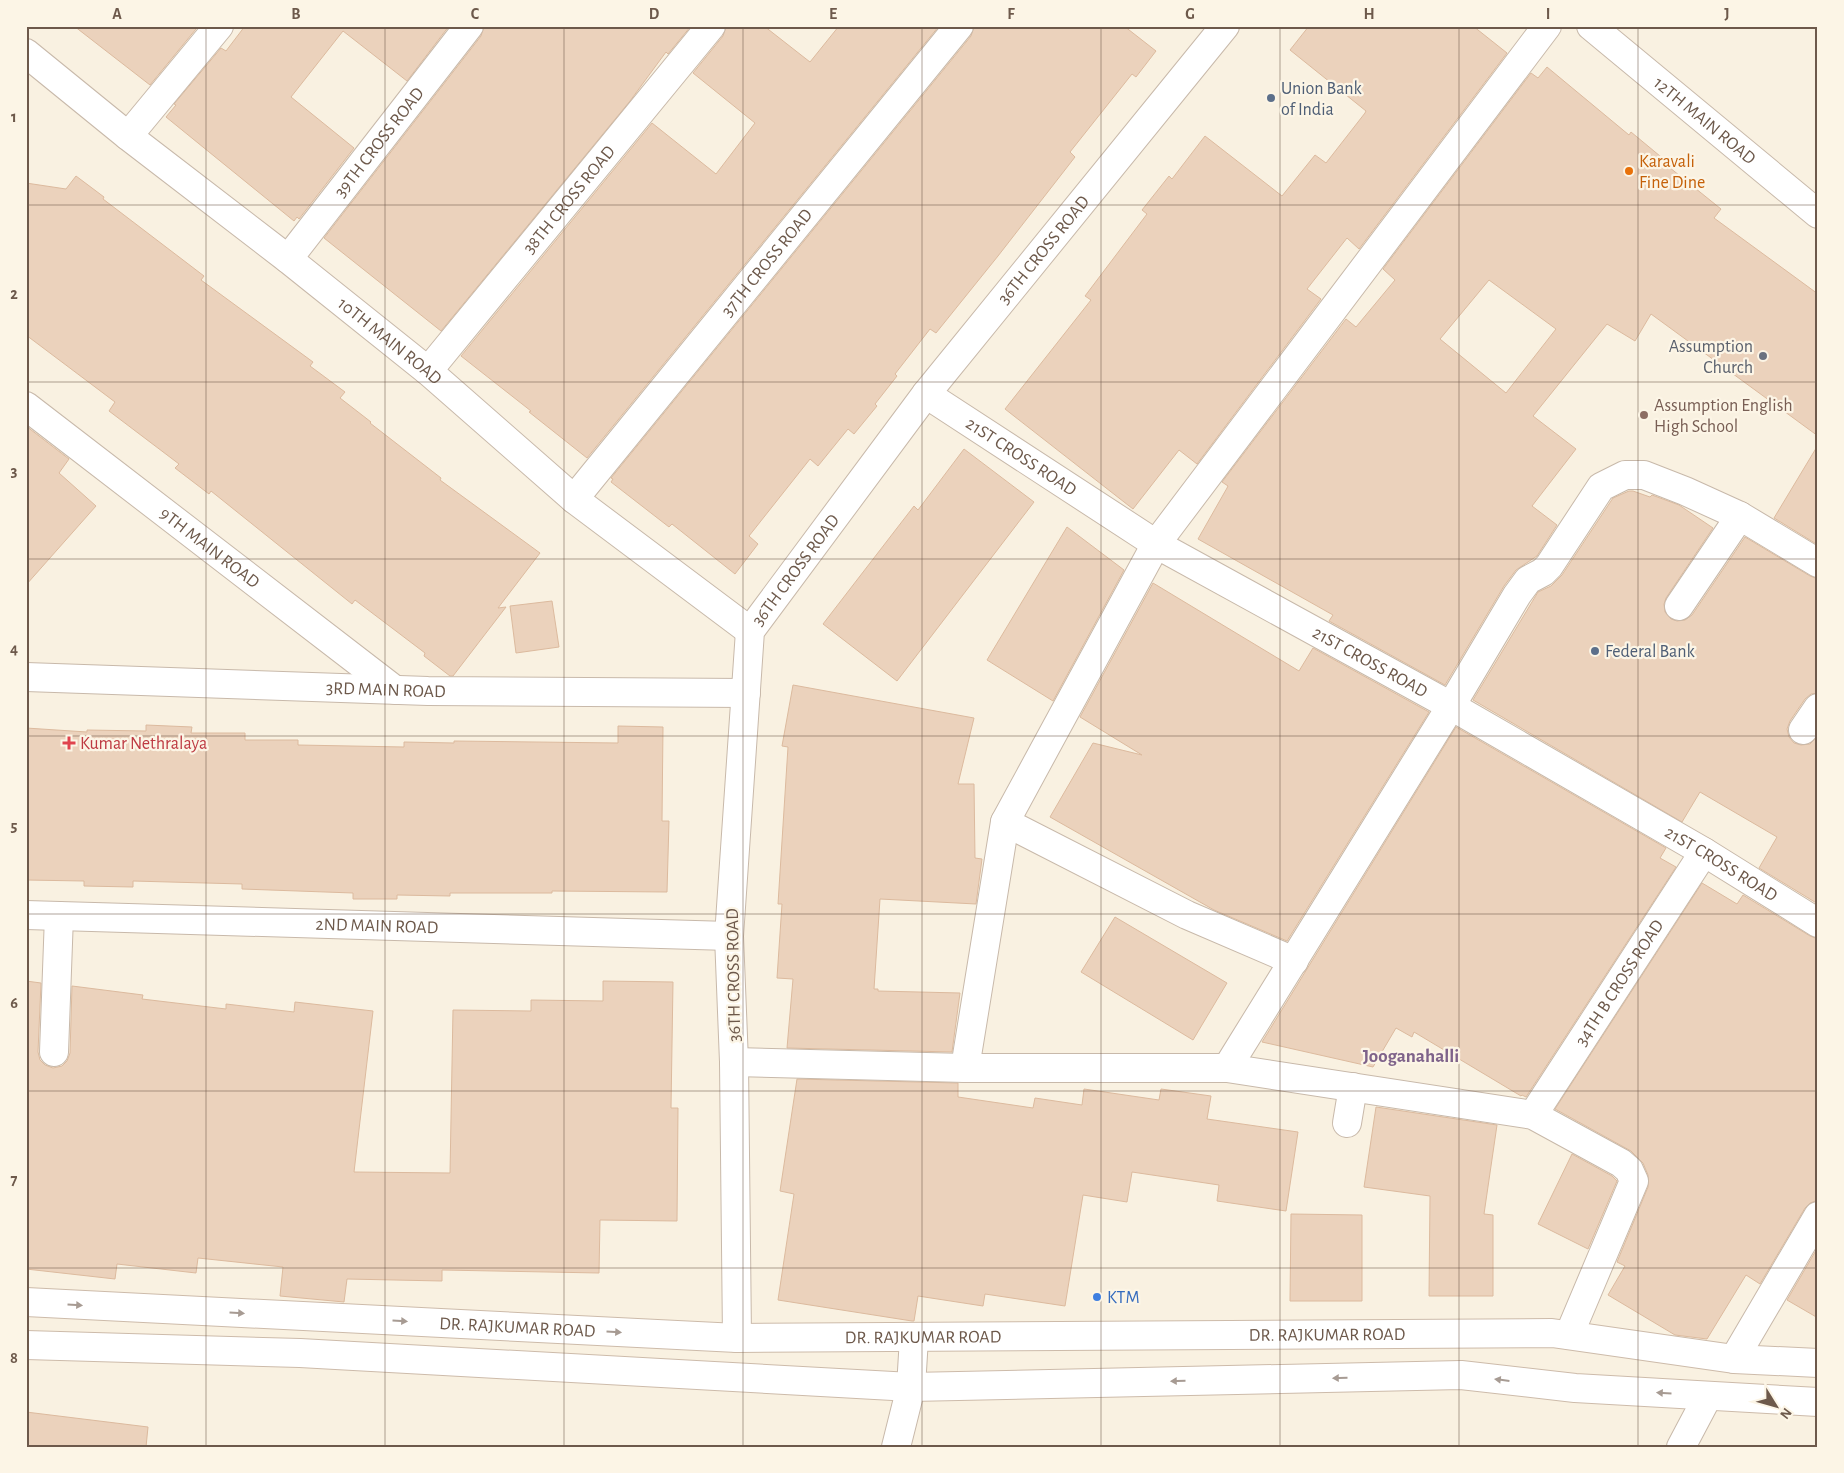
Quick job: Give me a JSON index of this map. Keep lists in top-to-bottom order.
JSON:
{
  "streets": {
    "street": [
      "12TH MAIN ROAD",
      "39TH CROSS ROAD",
      "38TH CROSS ROAD",
      "36TH CROSS ROAD",
      "37TH CROSS ROAD",
      "10TH MAIN ROAD",
      "21ST CROSS ROAD",
      "9TH MAIN ROAD",
      "3RD MAIN ROAD",
      "2ND MAIN ROAD",
      "34TH B CROSS ROAD",
      "DR. RAJKUMAR ROAD"
    ]
  },
  "crossings": [
    ["39TH CROSS ROAD", "10TH MAIN ROAD"],
    ["38TH CROSS ROAD", "10TH MAIN ROAD"],
    ["36TH CROSS ROAD", "10TH MAIN ROAD"],
    ["36TH CROSS ROAD", "21ST CROSS ROAD"],
    ["36TH CROSS ROAD", "3RD MAIN ROAD"],
    ["36TH CROSS ROAD", "2ND MAIN ROAD"],
    ["36TH CROSS ROAD", "DR. RAJKUMAR ROAD"],
    ["37TH CROSS ROAD", "10TH MAIN ROAD"],
    ["21ST CROSS ROAD", "34TH B CROSS ROAD"],
    ["9TH MAIN ROAD", "3RD MAIN ROAD"]
  ],
  "districts": ["Jooganahalli"],
  "places": {
    "other": [
      "Union Bank of India",
      "Karavali Fine Dine",
      "Assumption Church",
      "Assumption English High School",
      "Federal Bank",
      "KTM"
    ],
    "health": ["Kumar Nethralaya"]
  },
  "north": "bottom right",
  "grid": {
    "columns": [
      "A",
      "B",
      "C",
      "D",
      "E",
      "F",
      "G",
      "H",
      "I",
      "J"
    ],
    "rows": [
      "1",
      "2",
      "3",
      "4",
      "5",
      "6",
      "7",
      "8"
    ]
  }
}
